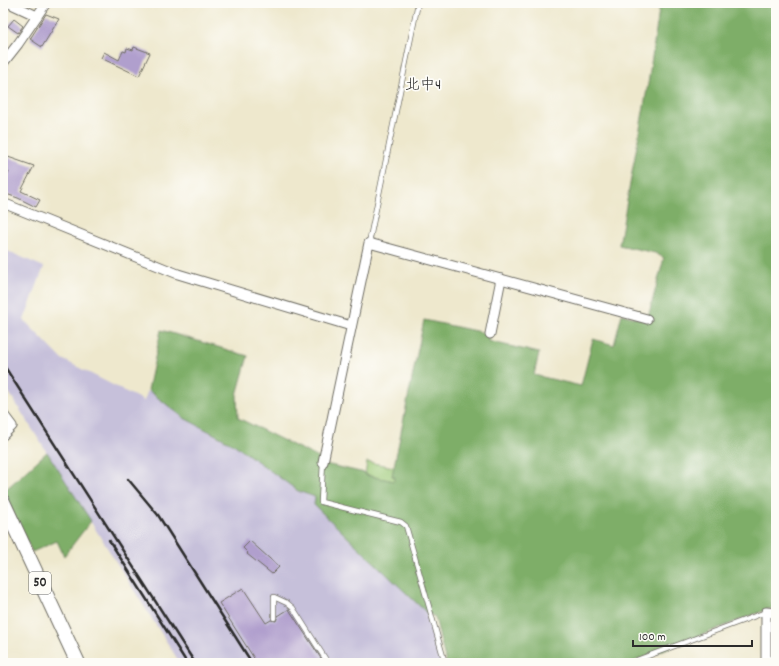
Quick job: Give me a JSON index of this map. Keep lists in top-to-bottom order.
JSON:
{
  "streets": {
    "main road": ["50"]
  },
  "districts": ["北中4"],
  "scale_bar": "100 m"
}
